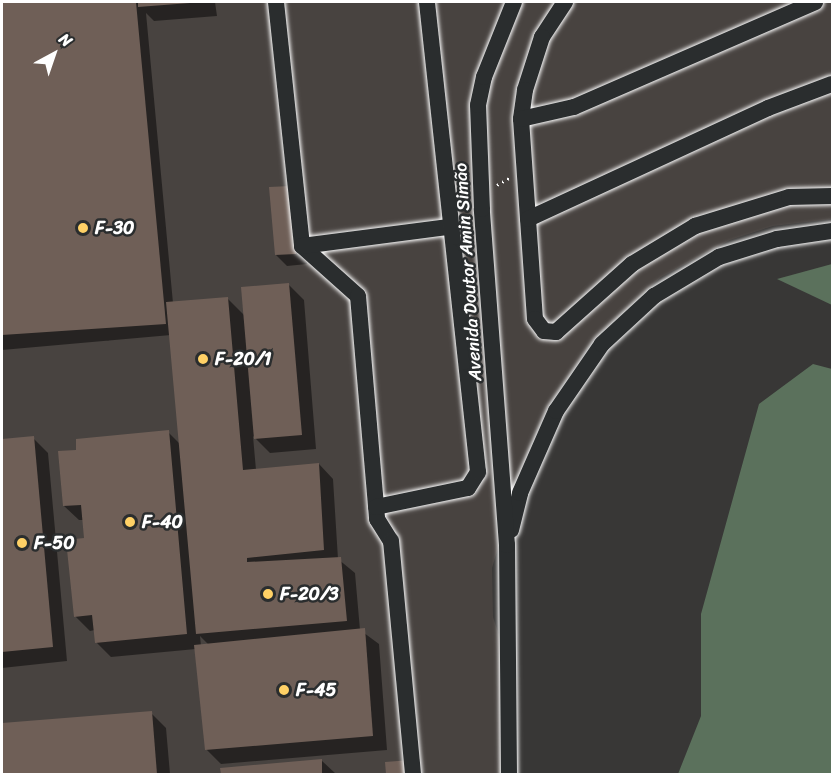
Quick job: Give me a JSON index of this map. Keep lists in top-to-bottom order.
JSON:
{
  "streets": {
    "street": ["Avenida Doutor Amin Simão"]
  },
  "places": [
    "F-30",
    "F-20/1",
    "F-40",
    "F-50",
    "F-20/3",
    "F-45"
  ],
  "north": "top right"
}
